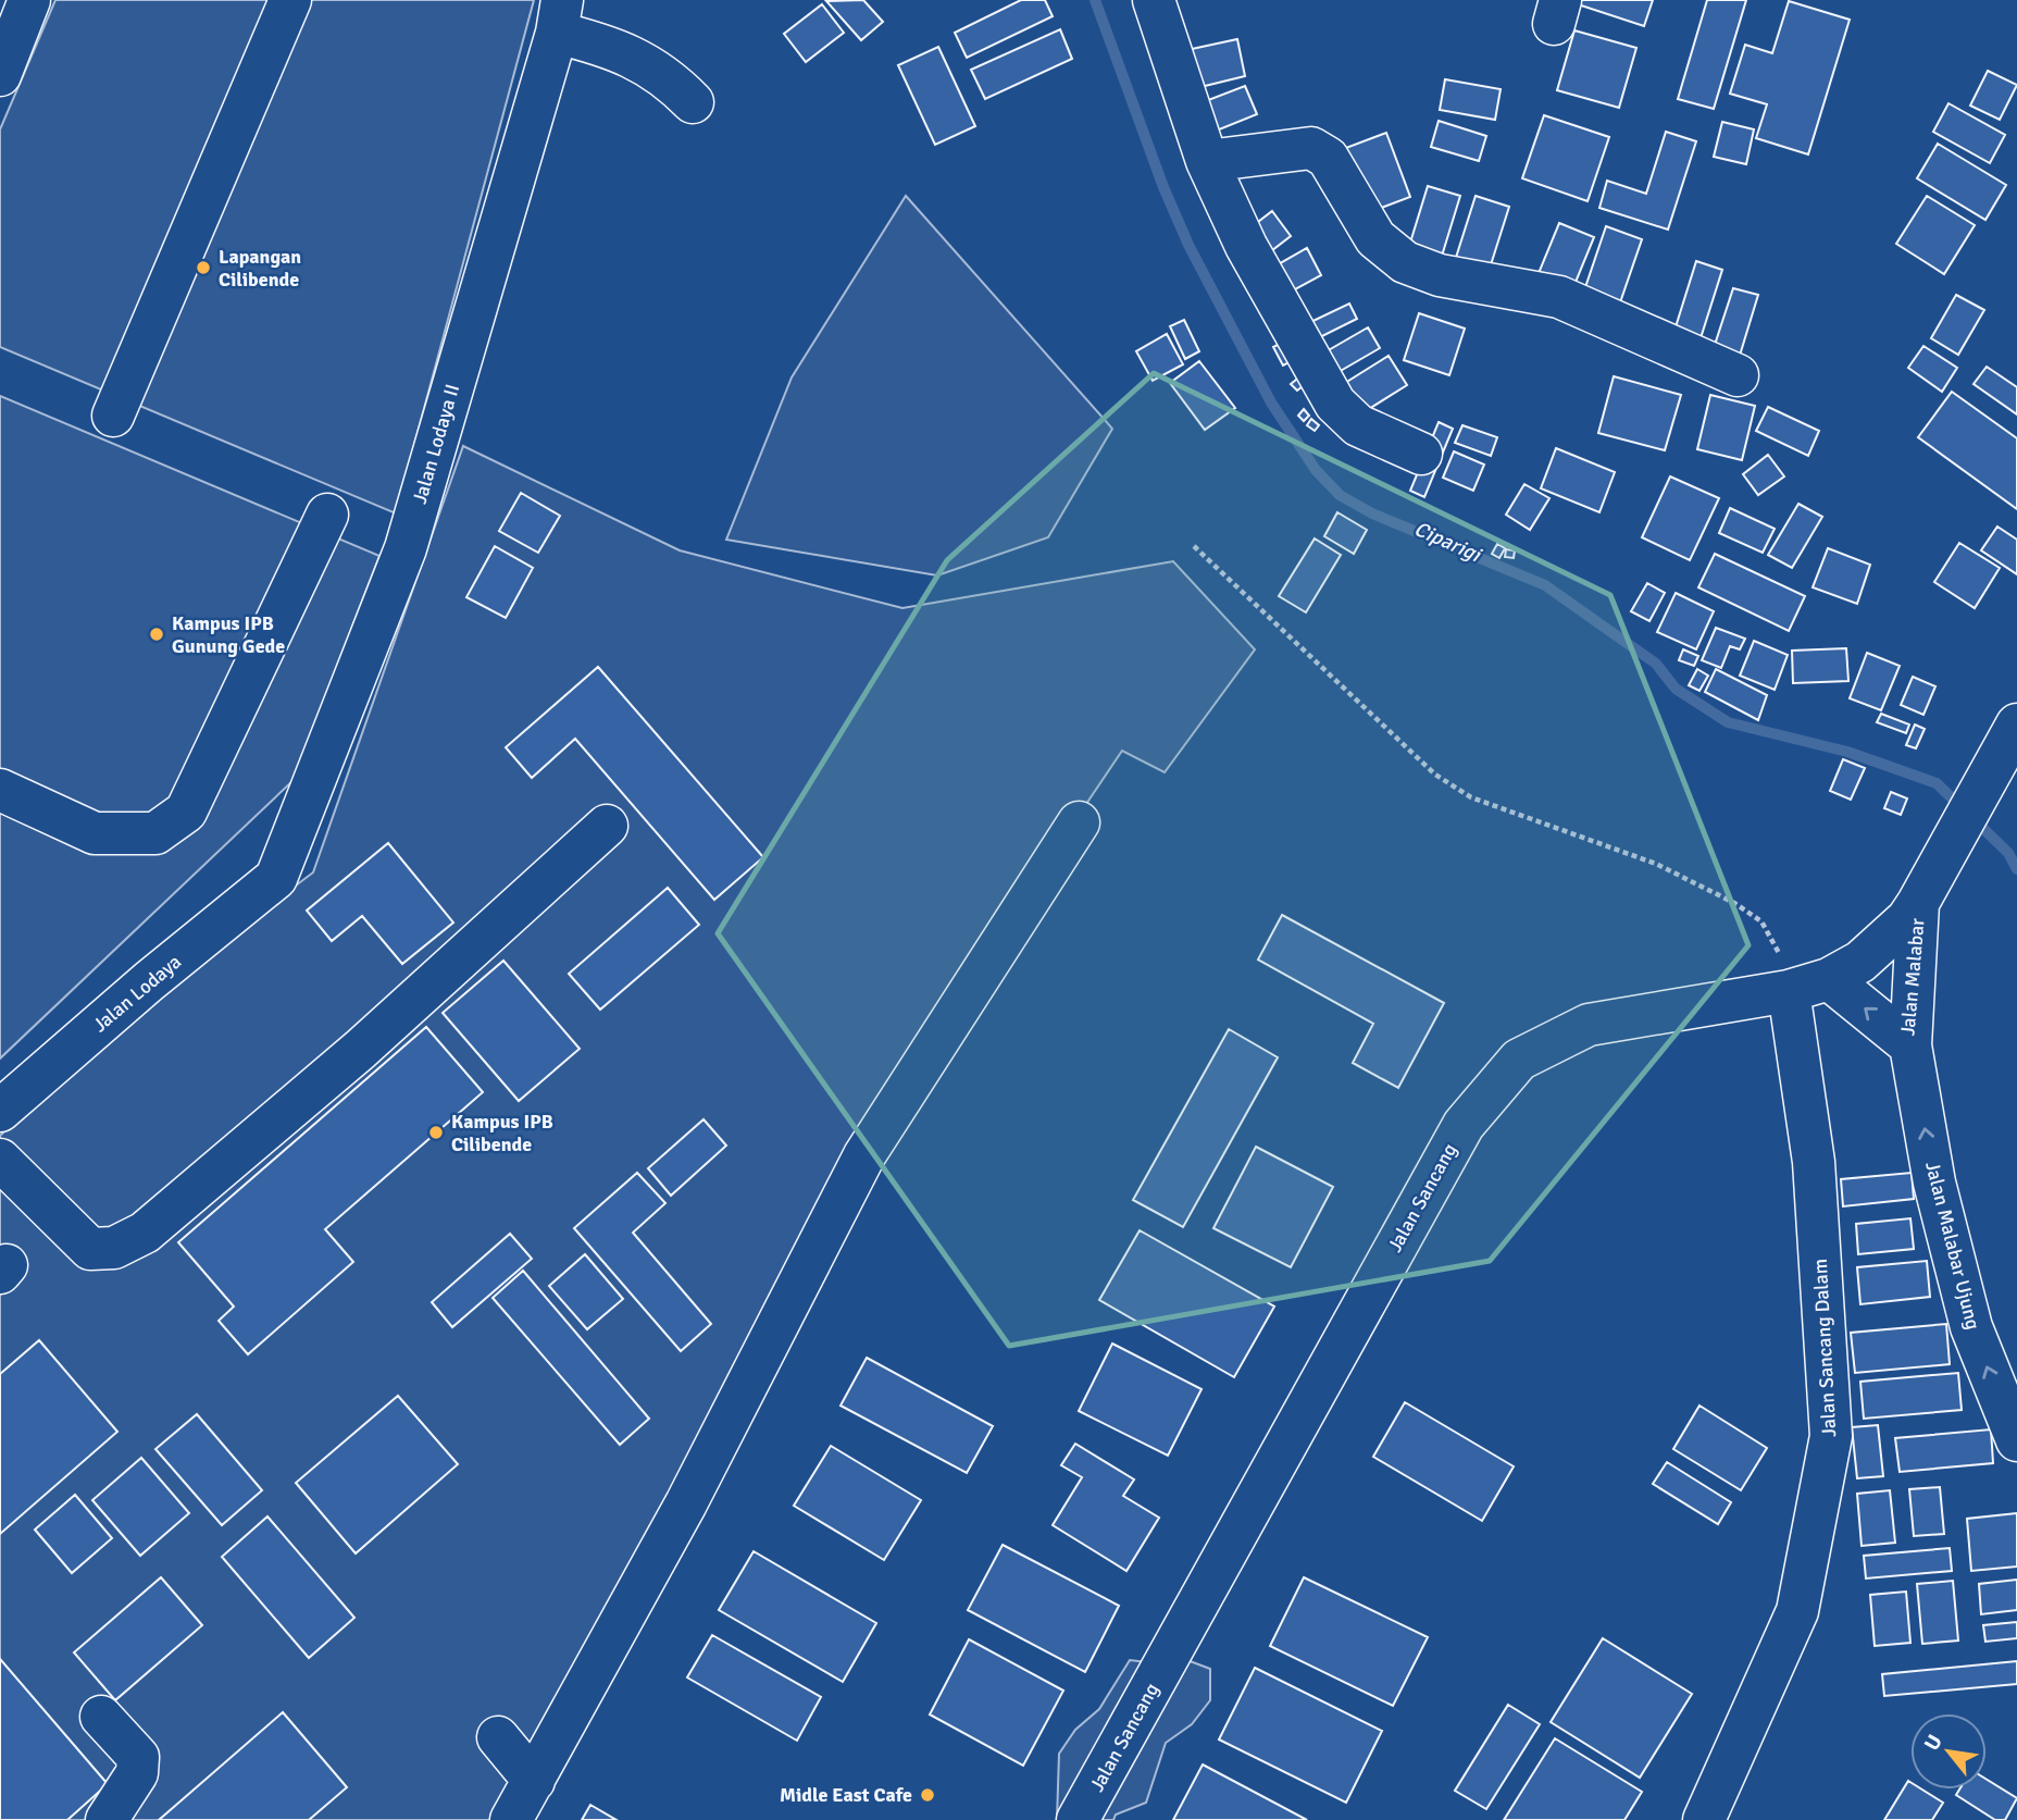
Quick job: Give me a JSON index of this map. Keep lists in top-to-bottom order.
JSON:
{
  "streets": {
    "street": [
      "Jalan Lodaya II",
      "Jalan Malabar",
      "Jalan Lodaya",
      "Jalan Sancang",
      "Jalan Malabar Ujung",
      "Jalan Sancang Dalam"
    ]
  },
  "crossings": [
    ["Jalan Lodaya II", "Jalan Lodaya"],
    ["Jalan Malabar", "Jalan Sancang"],
    ["Jalan Malabar", "Jalan Malabar Ujung"],
    ["Jalan Sancang", "Jalan Sancang Dalam"]
  ],
  "one_way": ["Jalan Malabar", "Jalan Malabar Ujung"],
  "water": ["Ciparigi"],
  "places": [
    "Lapangan Cilibende",
    "Kampus IPB Gunung Gede",
    "Kampus IPB Cilibende",
    "Midle East Cafe"
  ],
  "north": "top left"
}
